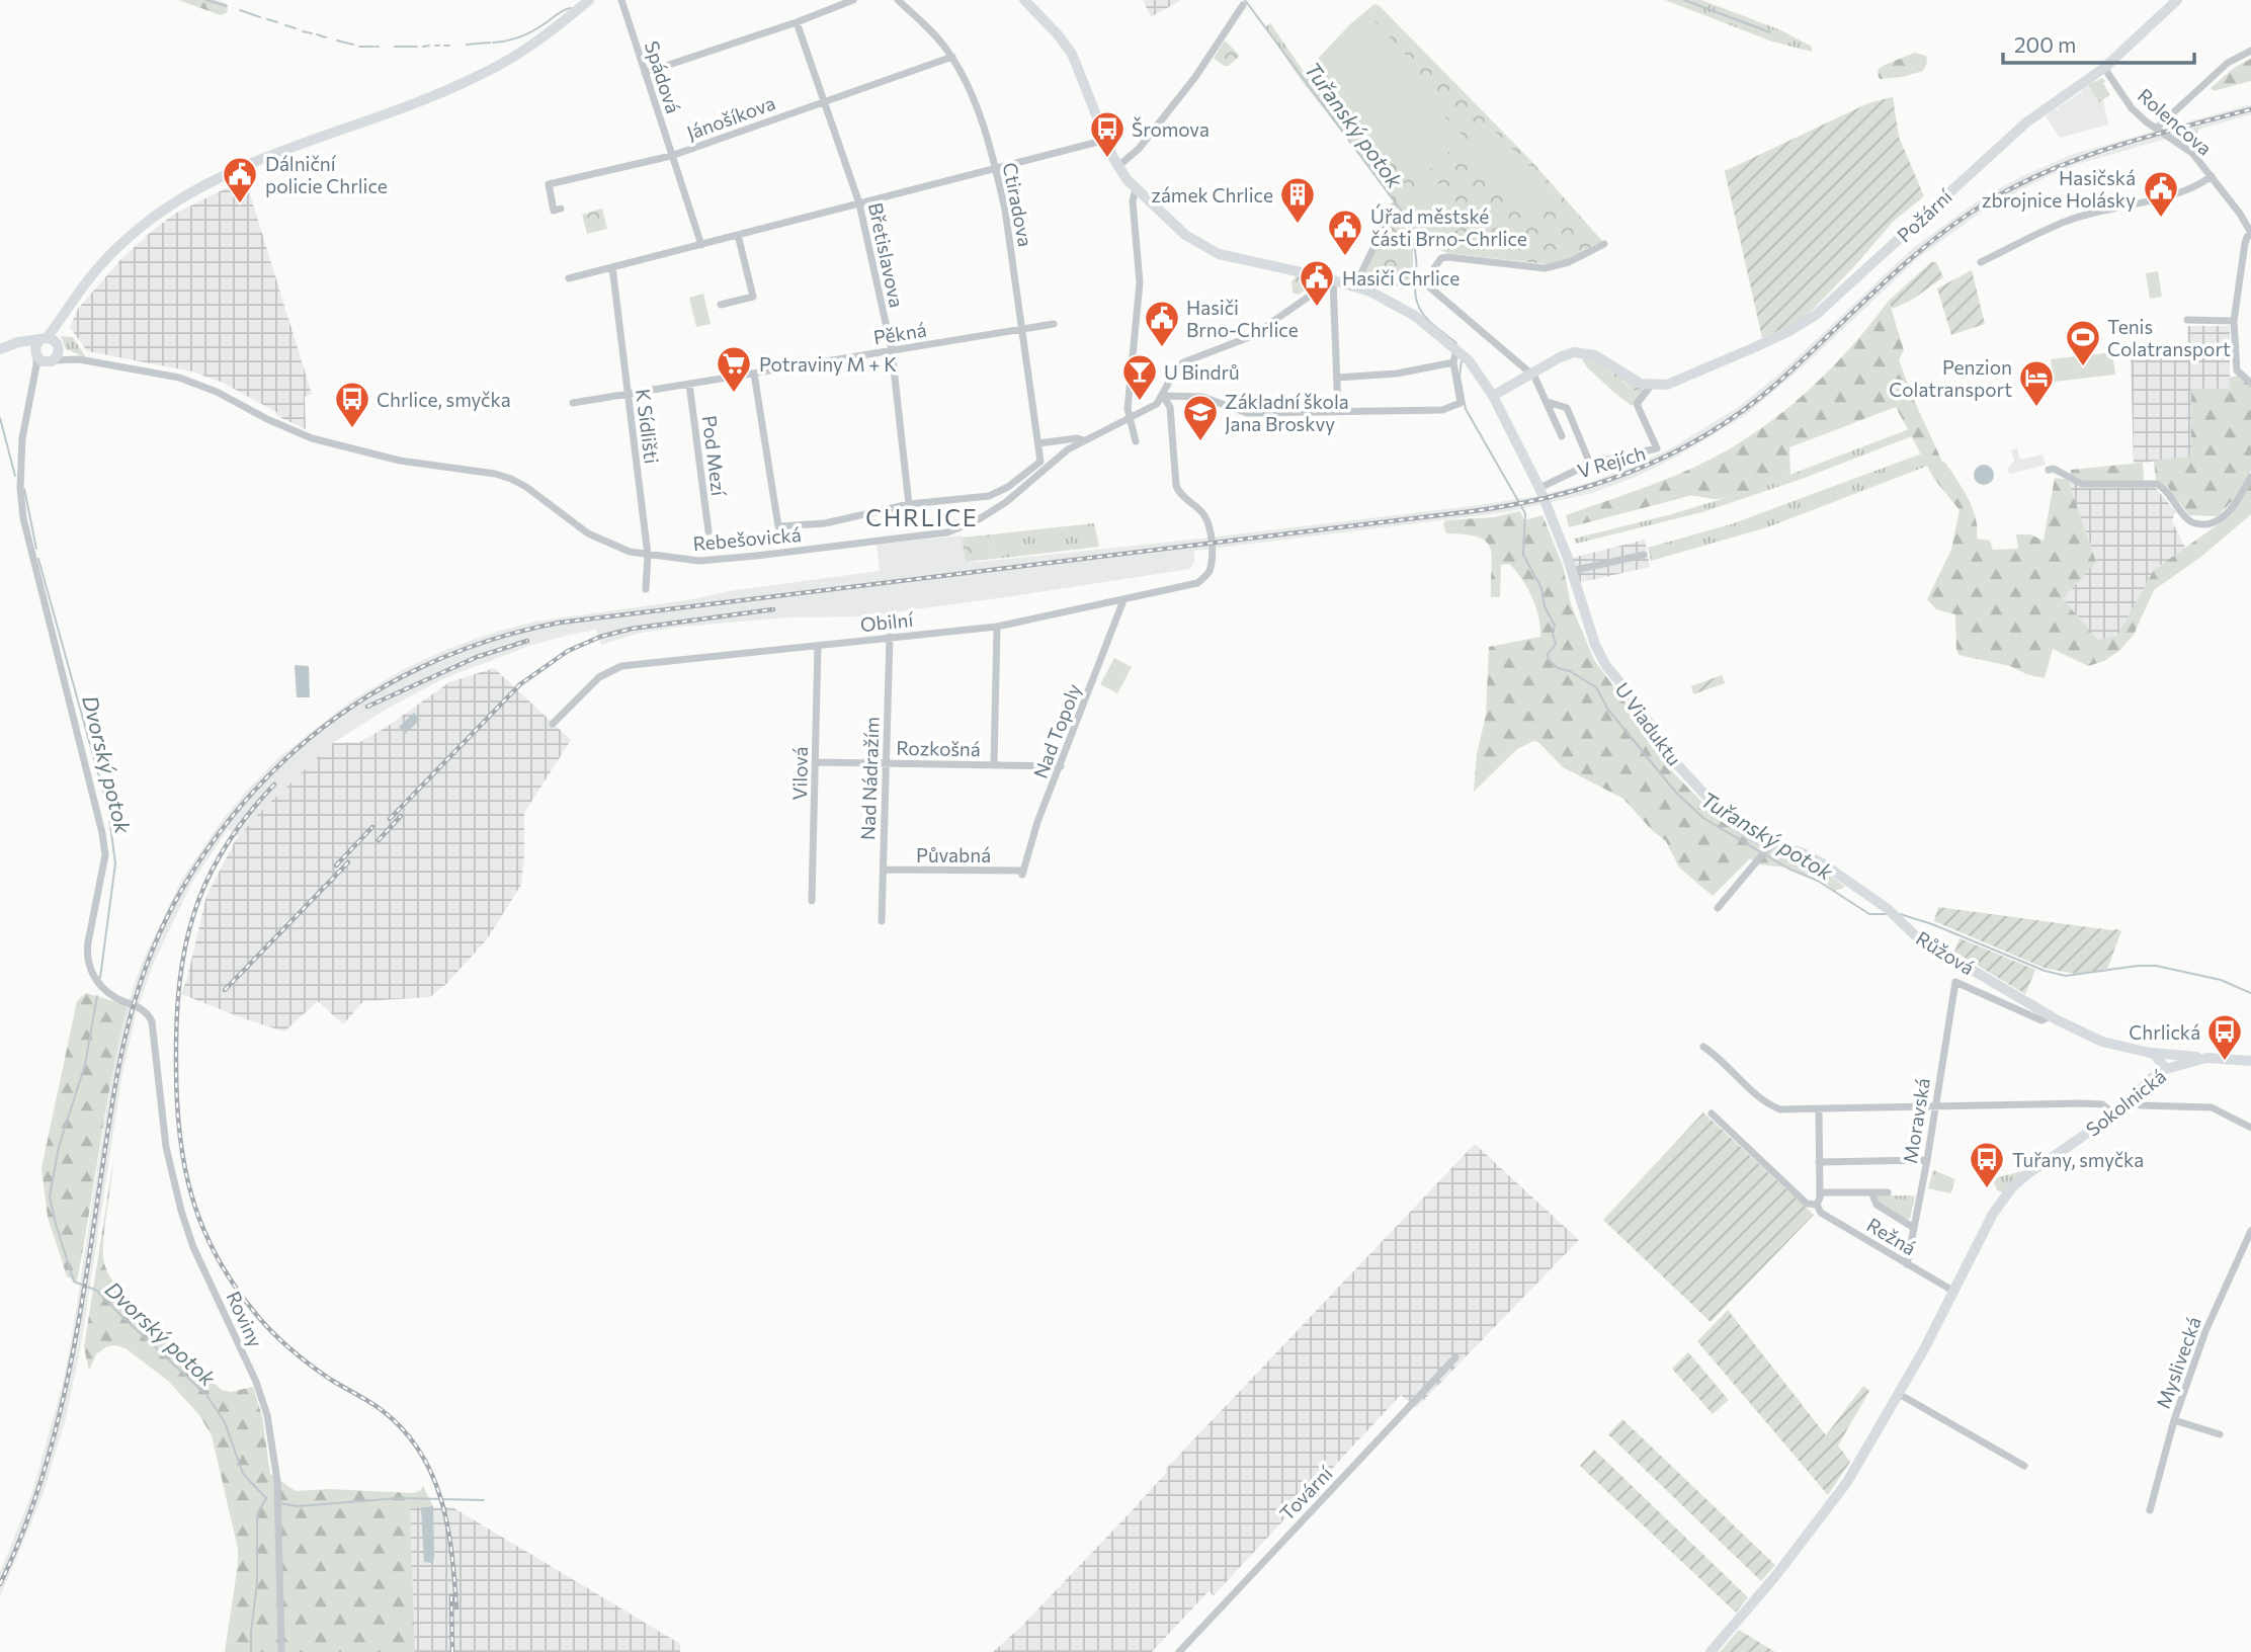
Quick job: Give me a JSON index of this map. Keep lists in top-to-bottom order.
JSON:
{
  "streets": {
    "street": [
      "Spádová",
      "Jánošíkova",
      "Rolencova",
      "Ctiradova",
      "Požární",
      "Břetislavova",
      "Pěkná",
      "K Sídlišti",
      "Pod Mezí",
      "V Rejích",
      "Rebešovická",
      "Obilní",
      "U Viaduktu",
      "Nad Topoly",
      "Rozkošná",
      "Vilová",
      "Nad Nádražím",
      "Půvabná",
      "Růžová",
      "Sokolnická",
      "Moravská",
      "Režná",
      "Roviny",
      "Myslivecká",
      "Tovární"
    ]
  },
  "crossings": [
    ["Spádová", "Jánošíkova"],
    ["Jánošíkova", "Ctiradova"],
    ["Jánošíkova", "Břetislavova"],
    ["Rolencova", "Požární"],
    ["Ctiradova", "Pěkná"],
    ["Požární", "V Rejích"],
    ["Břetislavova", "Pěkná"],
    ["Pěkná", "K Sídlišti"],
    ["Pěkná", "Pod Mezí"],
    ["K Sídlišti", "Rebešovická"],
    ["V Rejích", "U Viaduktu"],
    ["Rebešovická", "Obilní"],
    ["Rebešovická", "U Viaduktu"],
    ["Obilní", "Nad Topoly"],
    ["Obilní", "Vilová"],
    ["Obilní", "Nad Nádražím"],
    ["U Viaduktu", "Růžová"],
    ["Nad Topoly", "Rozkošná"],
    ["Nad Topoly", "Půvabná"],
    ["Rozkošná", "Vilová"],
    ["Rozkošná", "Nad Nádražím"],
    ["Nad Nádražím", "Půvabná"],
    ["Růžová", "Sokolnická"],
    ["Růžová", "Moravská"],
    ["Sokolnická", "Režná"],
    ["Moravská", "Režná"]
  ],
  "districts": ["CHRLICE"],
  "water": ["Tuřanský potok", "Dvorský potok"],
  "places": {
    "bus stop": [
      "Šromova",
      "Chrlice, smyčka",
      "Chrlická",
      "Tuřany, smyčka"
    ],
    "public building": [
      "Dálniční policie Chrlice",
      "Hasičská zbrojnice Holásky",
      "Úřad městské části Brno-Chrlice",
      "Hasiči Chrlice",
      "Hasiči Brno-Chrlice"
    ],
    "building": ["zámek Chrlice"],
    "sports": ["Tenis Colatransport"],
    "supermarket": ["Potraviny M + K"],
    "bar": ["U Bindrů"],
    "hotel": ["Penzion Colatransport"],
    "school or university": ["Základní škola Jana Broskvy"]
  },
  "scale_bar": "200 m"
}
